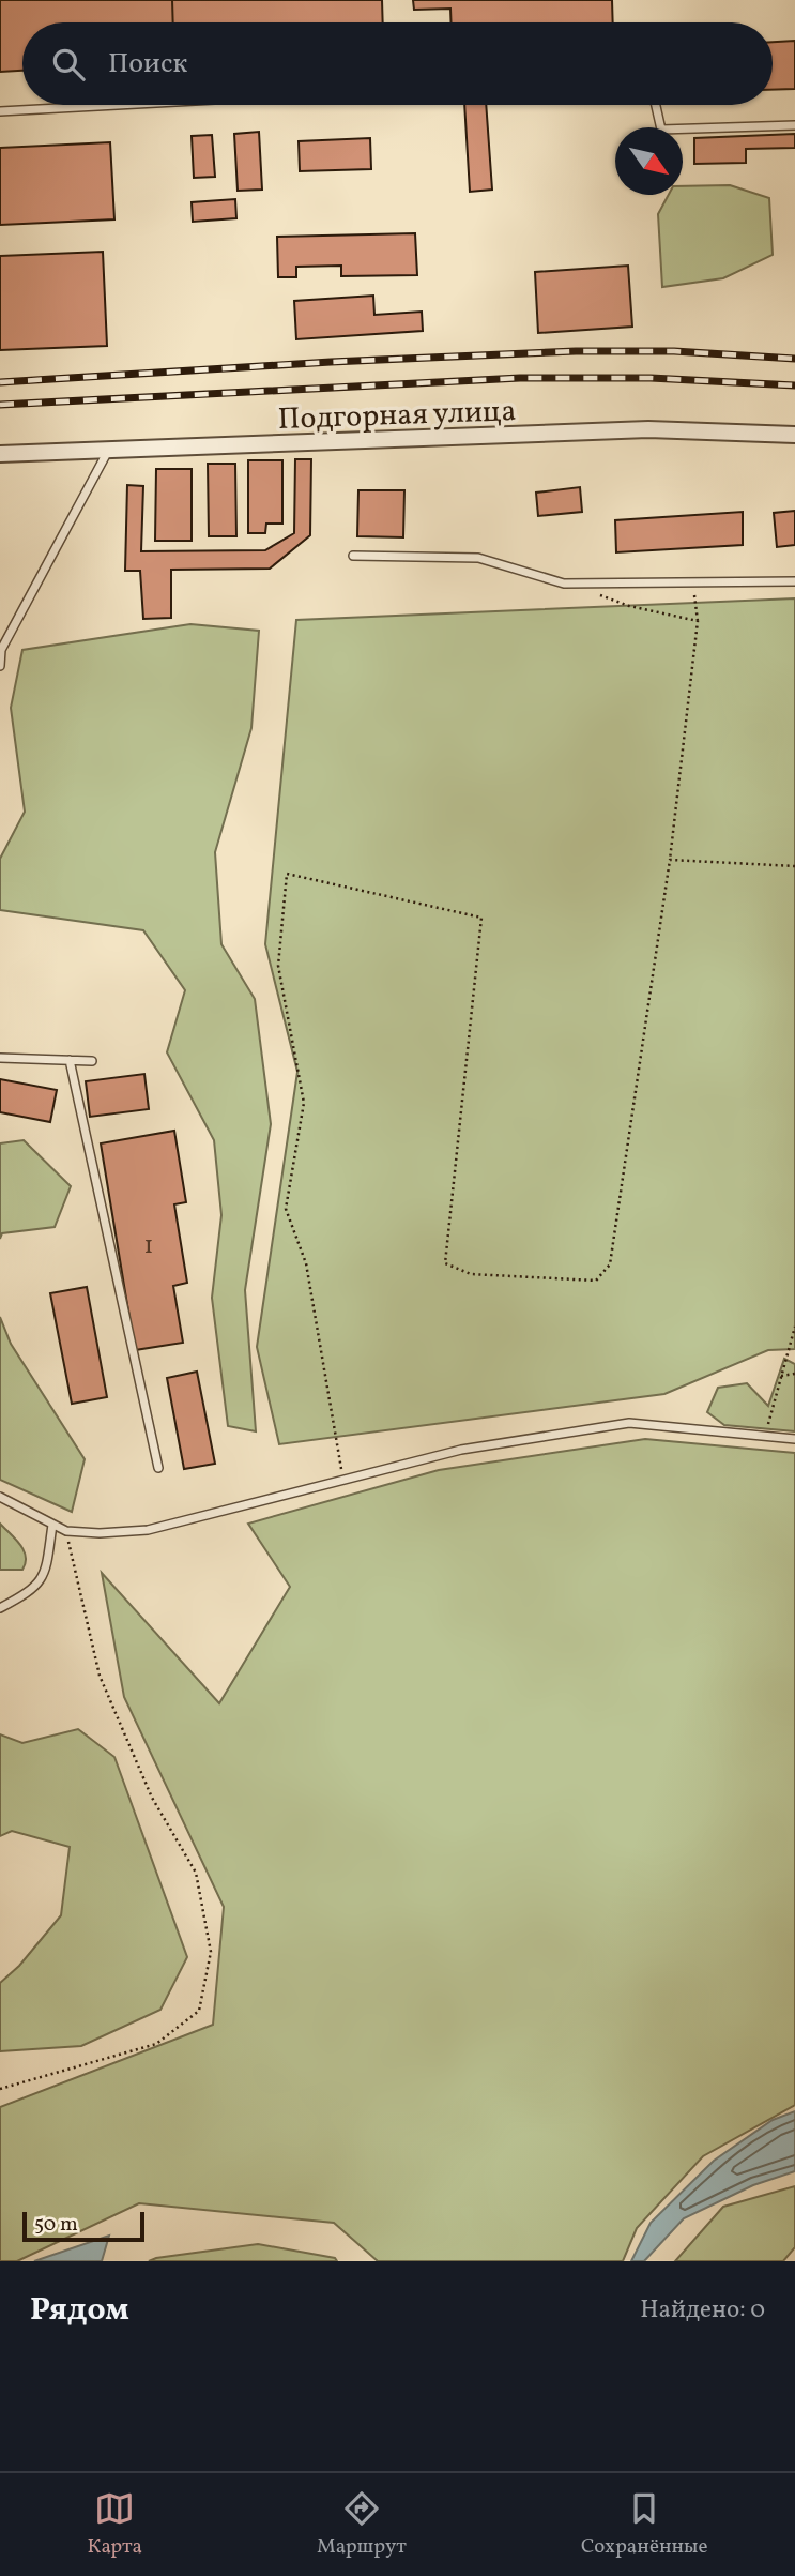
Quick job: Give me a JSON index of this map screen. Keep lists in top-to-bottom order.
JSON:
{
  "streets": {
    "street": ["Подгорная улица"]
  },
  "house_numbers": ["1"],
  "scale_bar": "50 m",
  "north": "bottom right",
  "page": {
    "search": "Поиск",
    "scale": "50 m",
    "heading": ["Рядом", "Найдено: 0"],
    "nav": ["Карта", "Маршрут", "Сохранённые"]
  }
}
